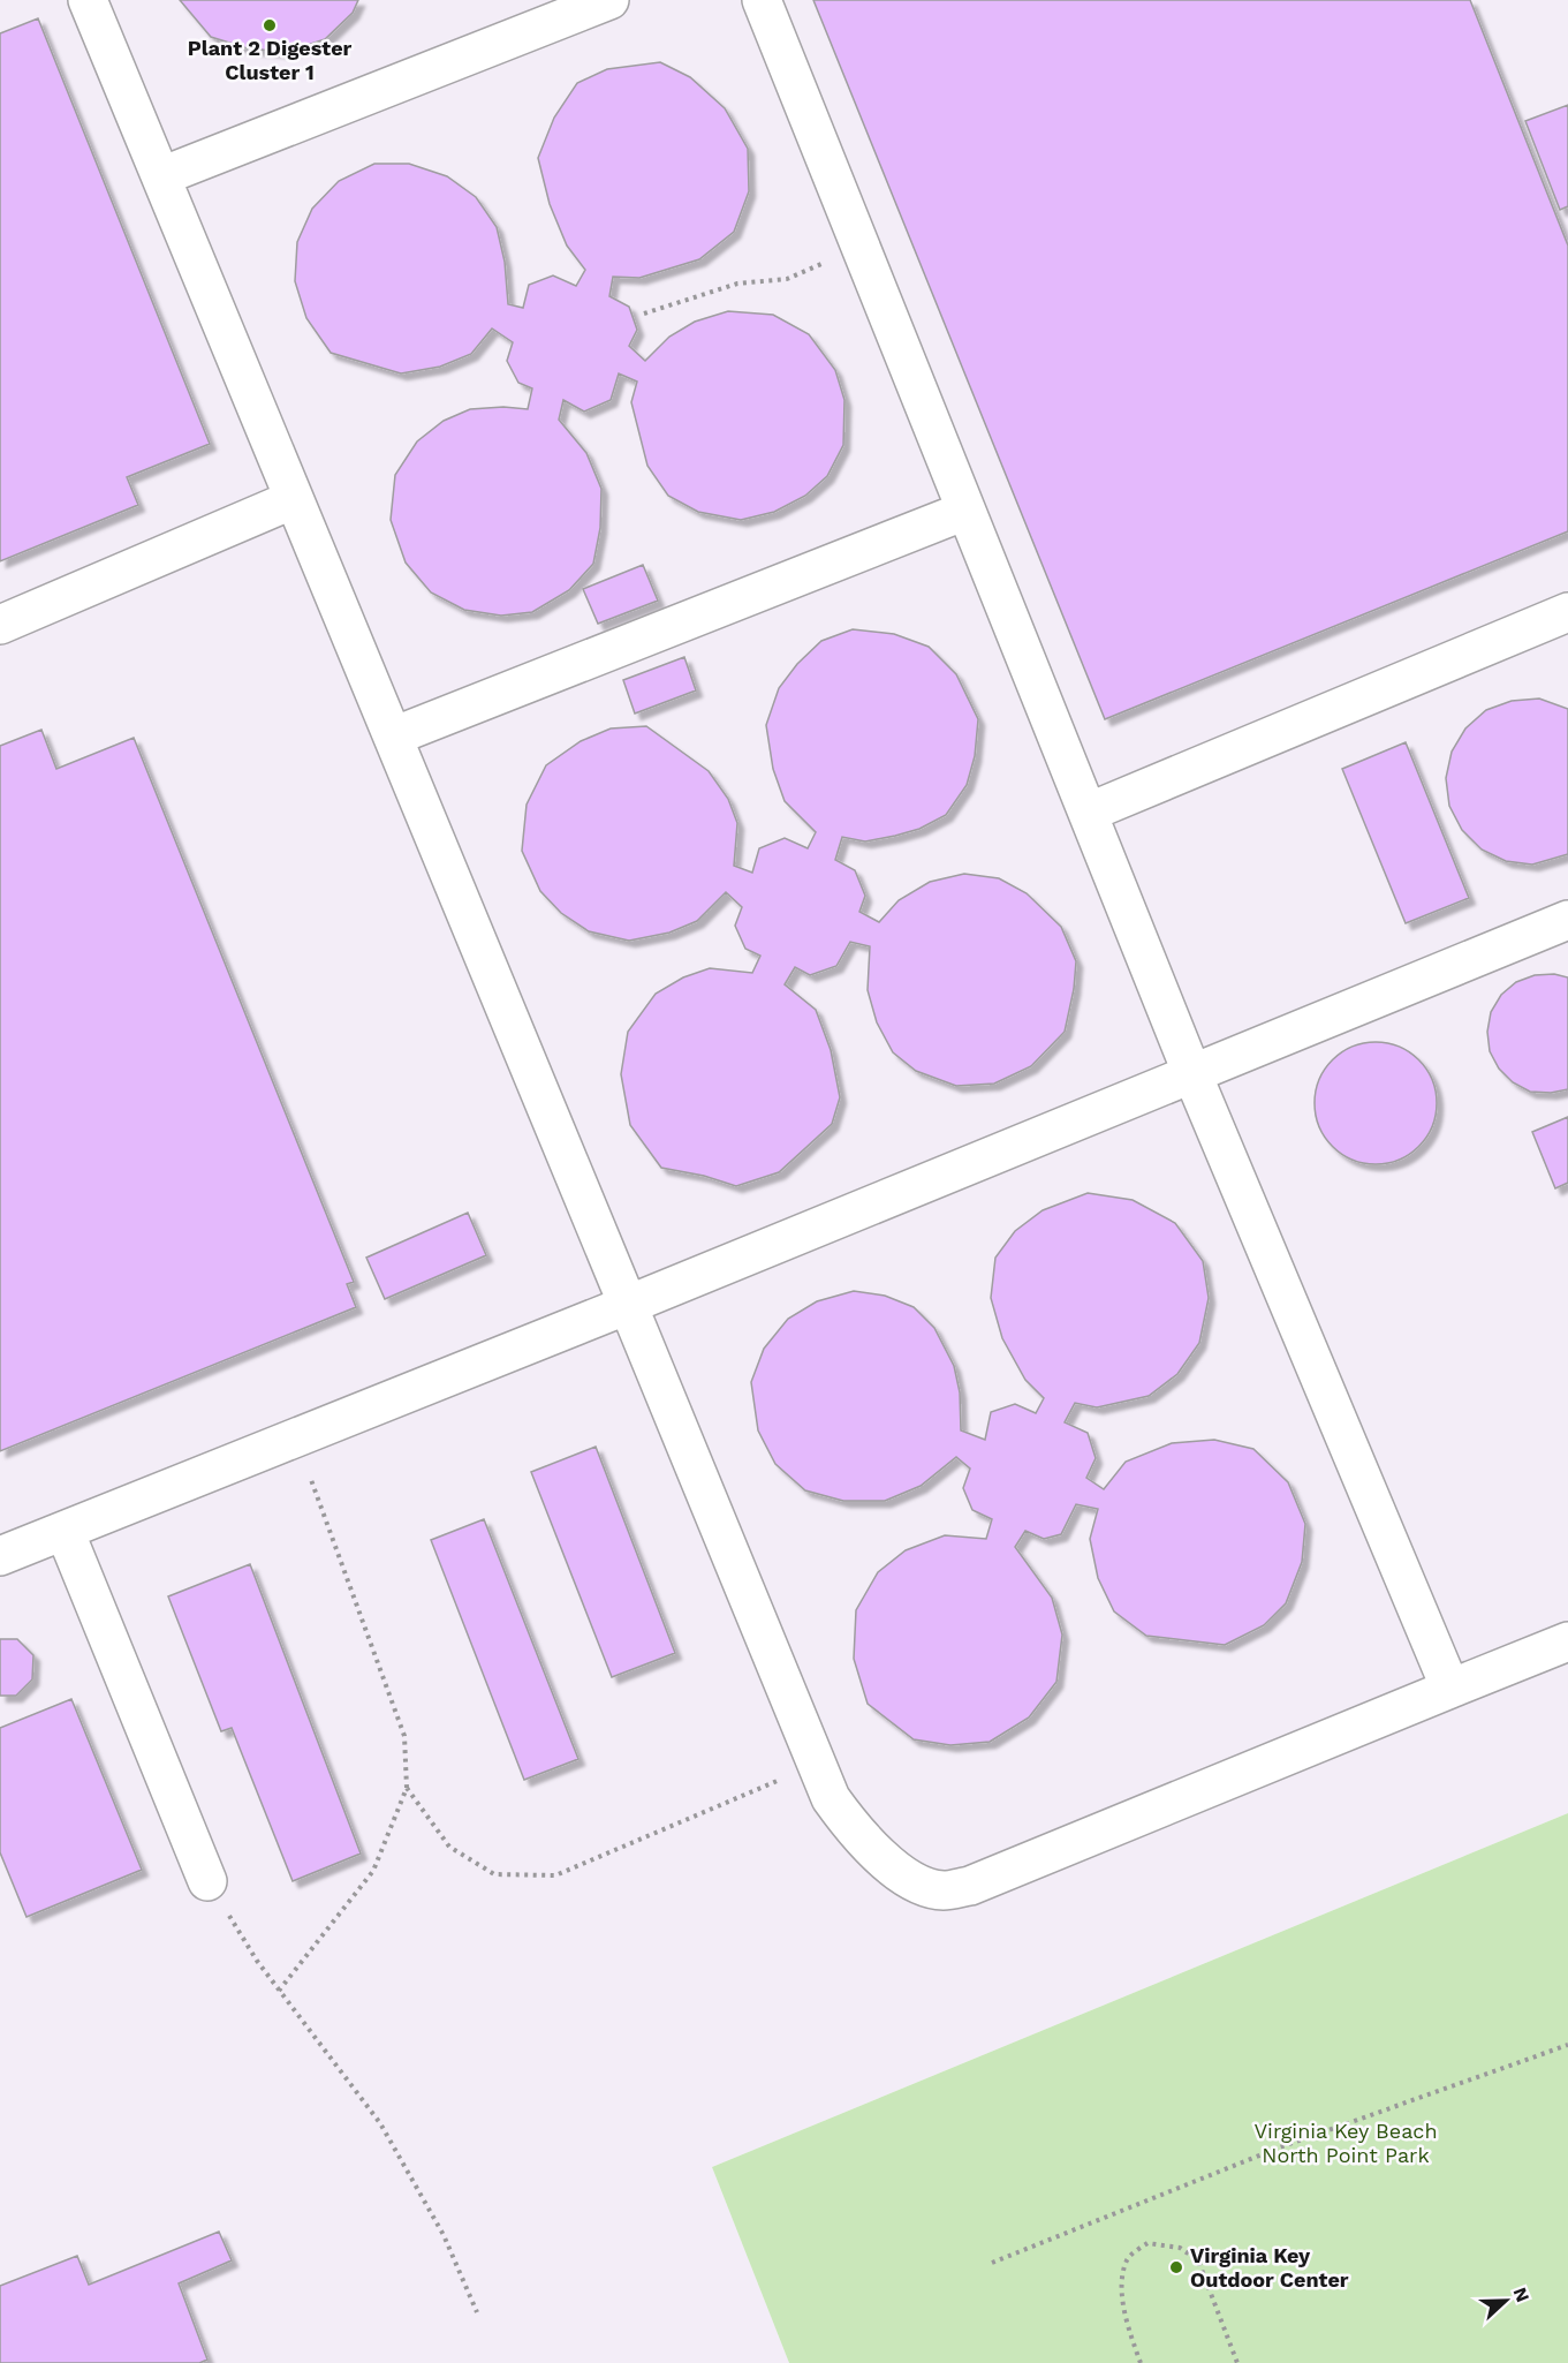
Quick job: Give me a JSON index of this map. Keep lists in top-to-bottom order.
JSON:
{
  "parks": ["Virginia Key Beach North Point Park"],
  "places": ["Plant 2 Digester Cluster 1", "Virginia Key Outdoor Center"],
  "north": "right"
}
